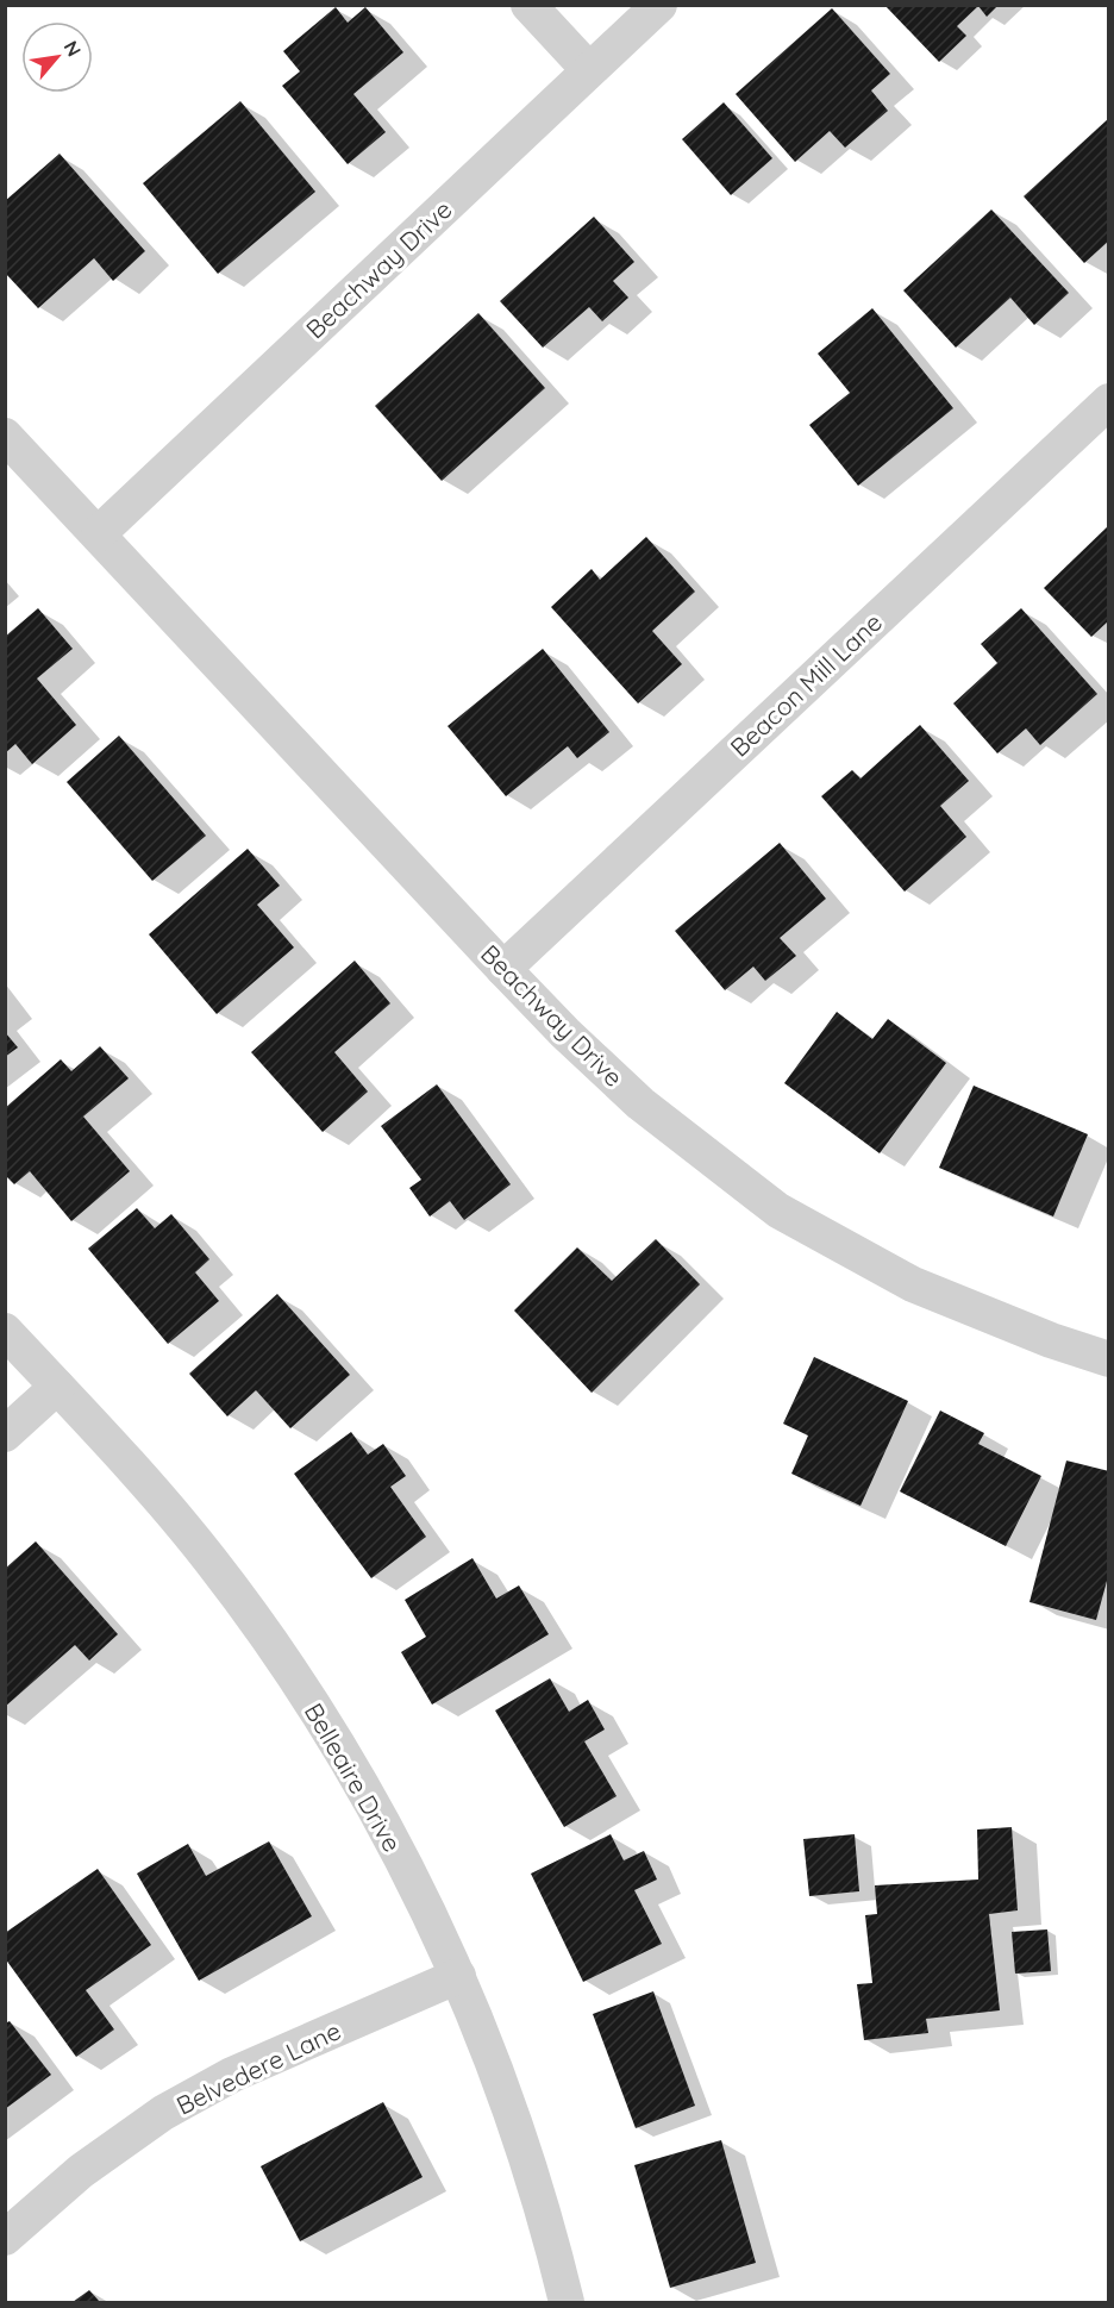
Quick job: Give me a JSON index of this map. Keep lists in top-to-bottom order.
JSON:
{
  "streets": {
    "street": [
      "Beachway Drive",
      "Beacon Mill Lane",
      "Belleaire Drive",
      "Belvedere Lane"
    ]
  },
  "crossings": [
    ["Beachway Drive", "Beacon Mill Lane"],
    ["Belleaire Drive", "Belvedere Lane"]
  ],
  "north": "top right"
}
